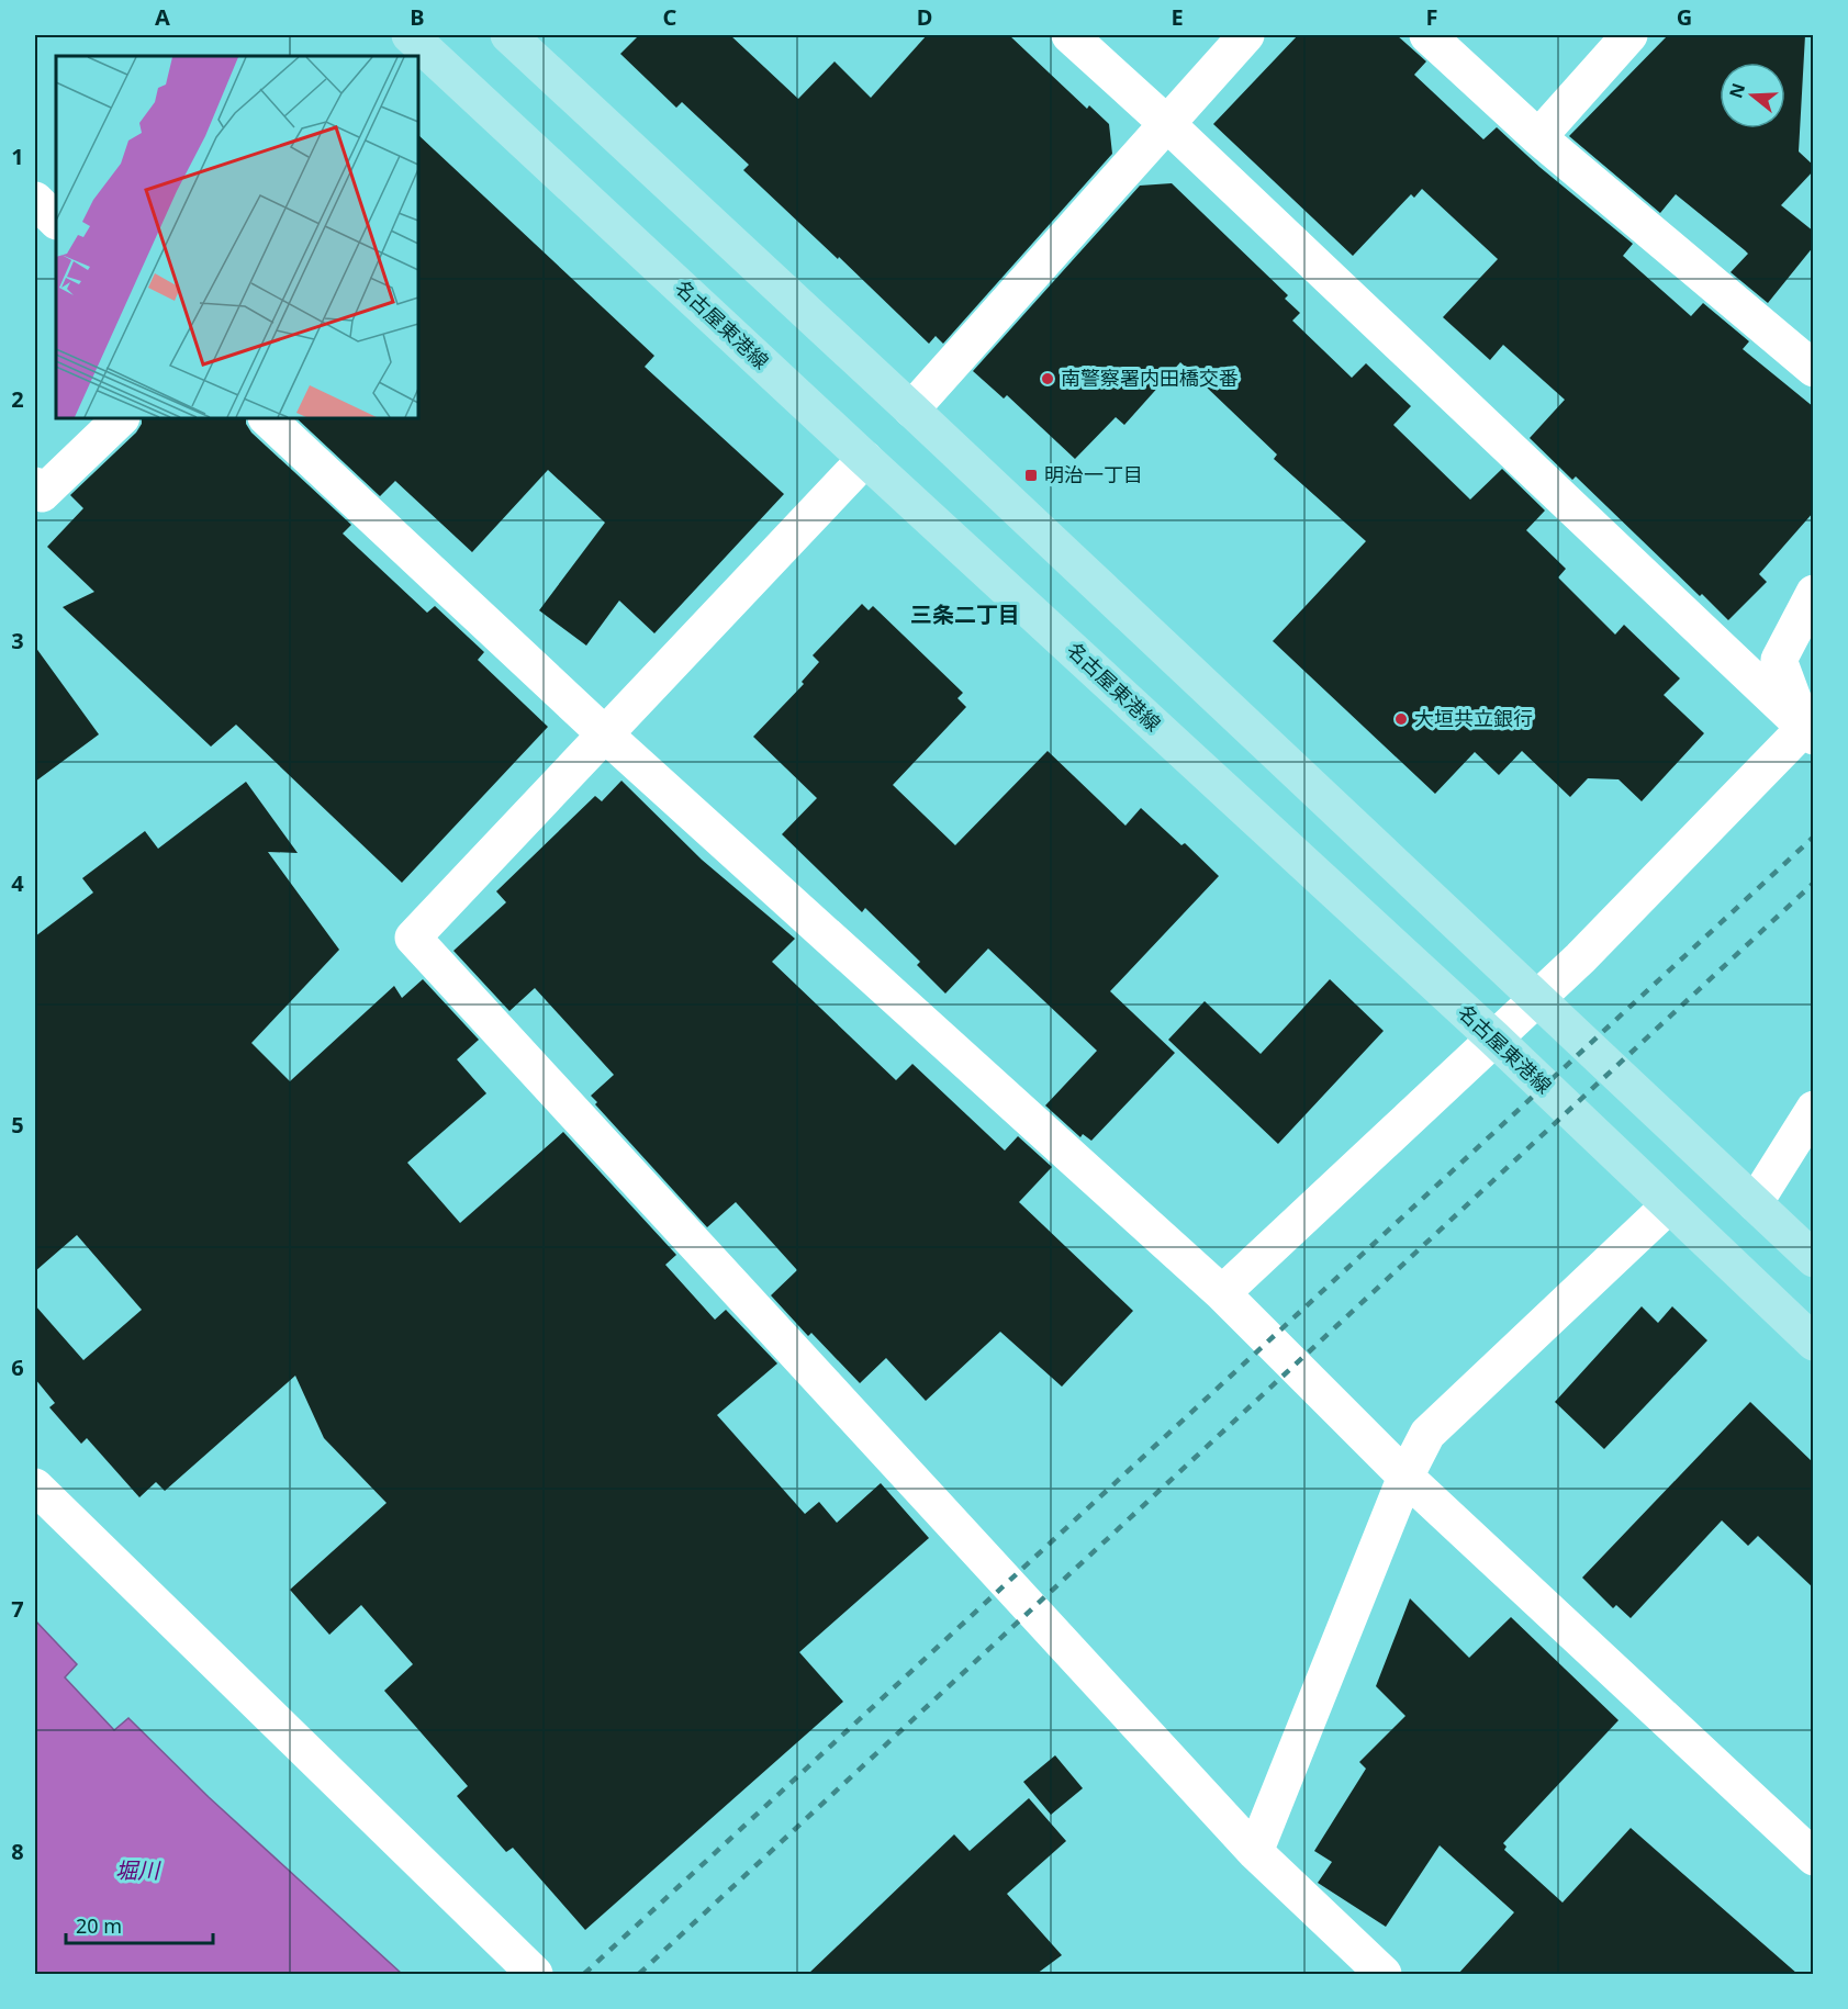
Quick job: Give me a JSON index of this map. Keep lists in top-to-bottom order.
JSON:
{
  "streets": {
    "main road": ["名古屋東港線"]
  },
  "districts": ["三条二丁目"],
  "water": ["堀川"],
  "places": {
    "other": ["南警察署内田橋交番", "大垣共立銀行"],
    "transit": ["明治一丁目"]
  },
  "scale_bar": "20 m",
  "north": "left",
  "grid": {
    "columns": [
      "A",
      "B",
      "C",
      "D",
      "E",
      "F",
      "G"
    ],
    "rows": [
      "1",
      "2",
      "3",
      "4",
      "5",
      "6",
      "7",
      "8"
    ]
  }
}
